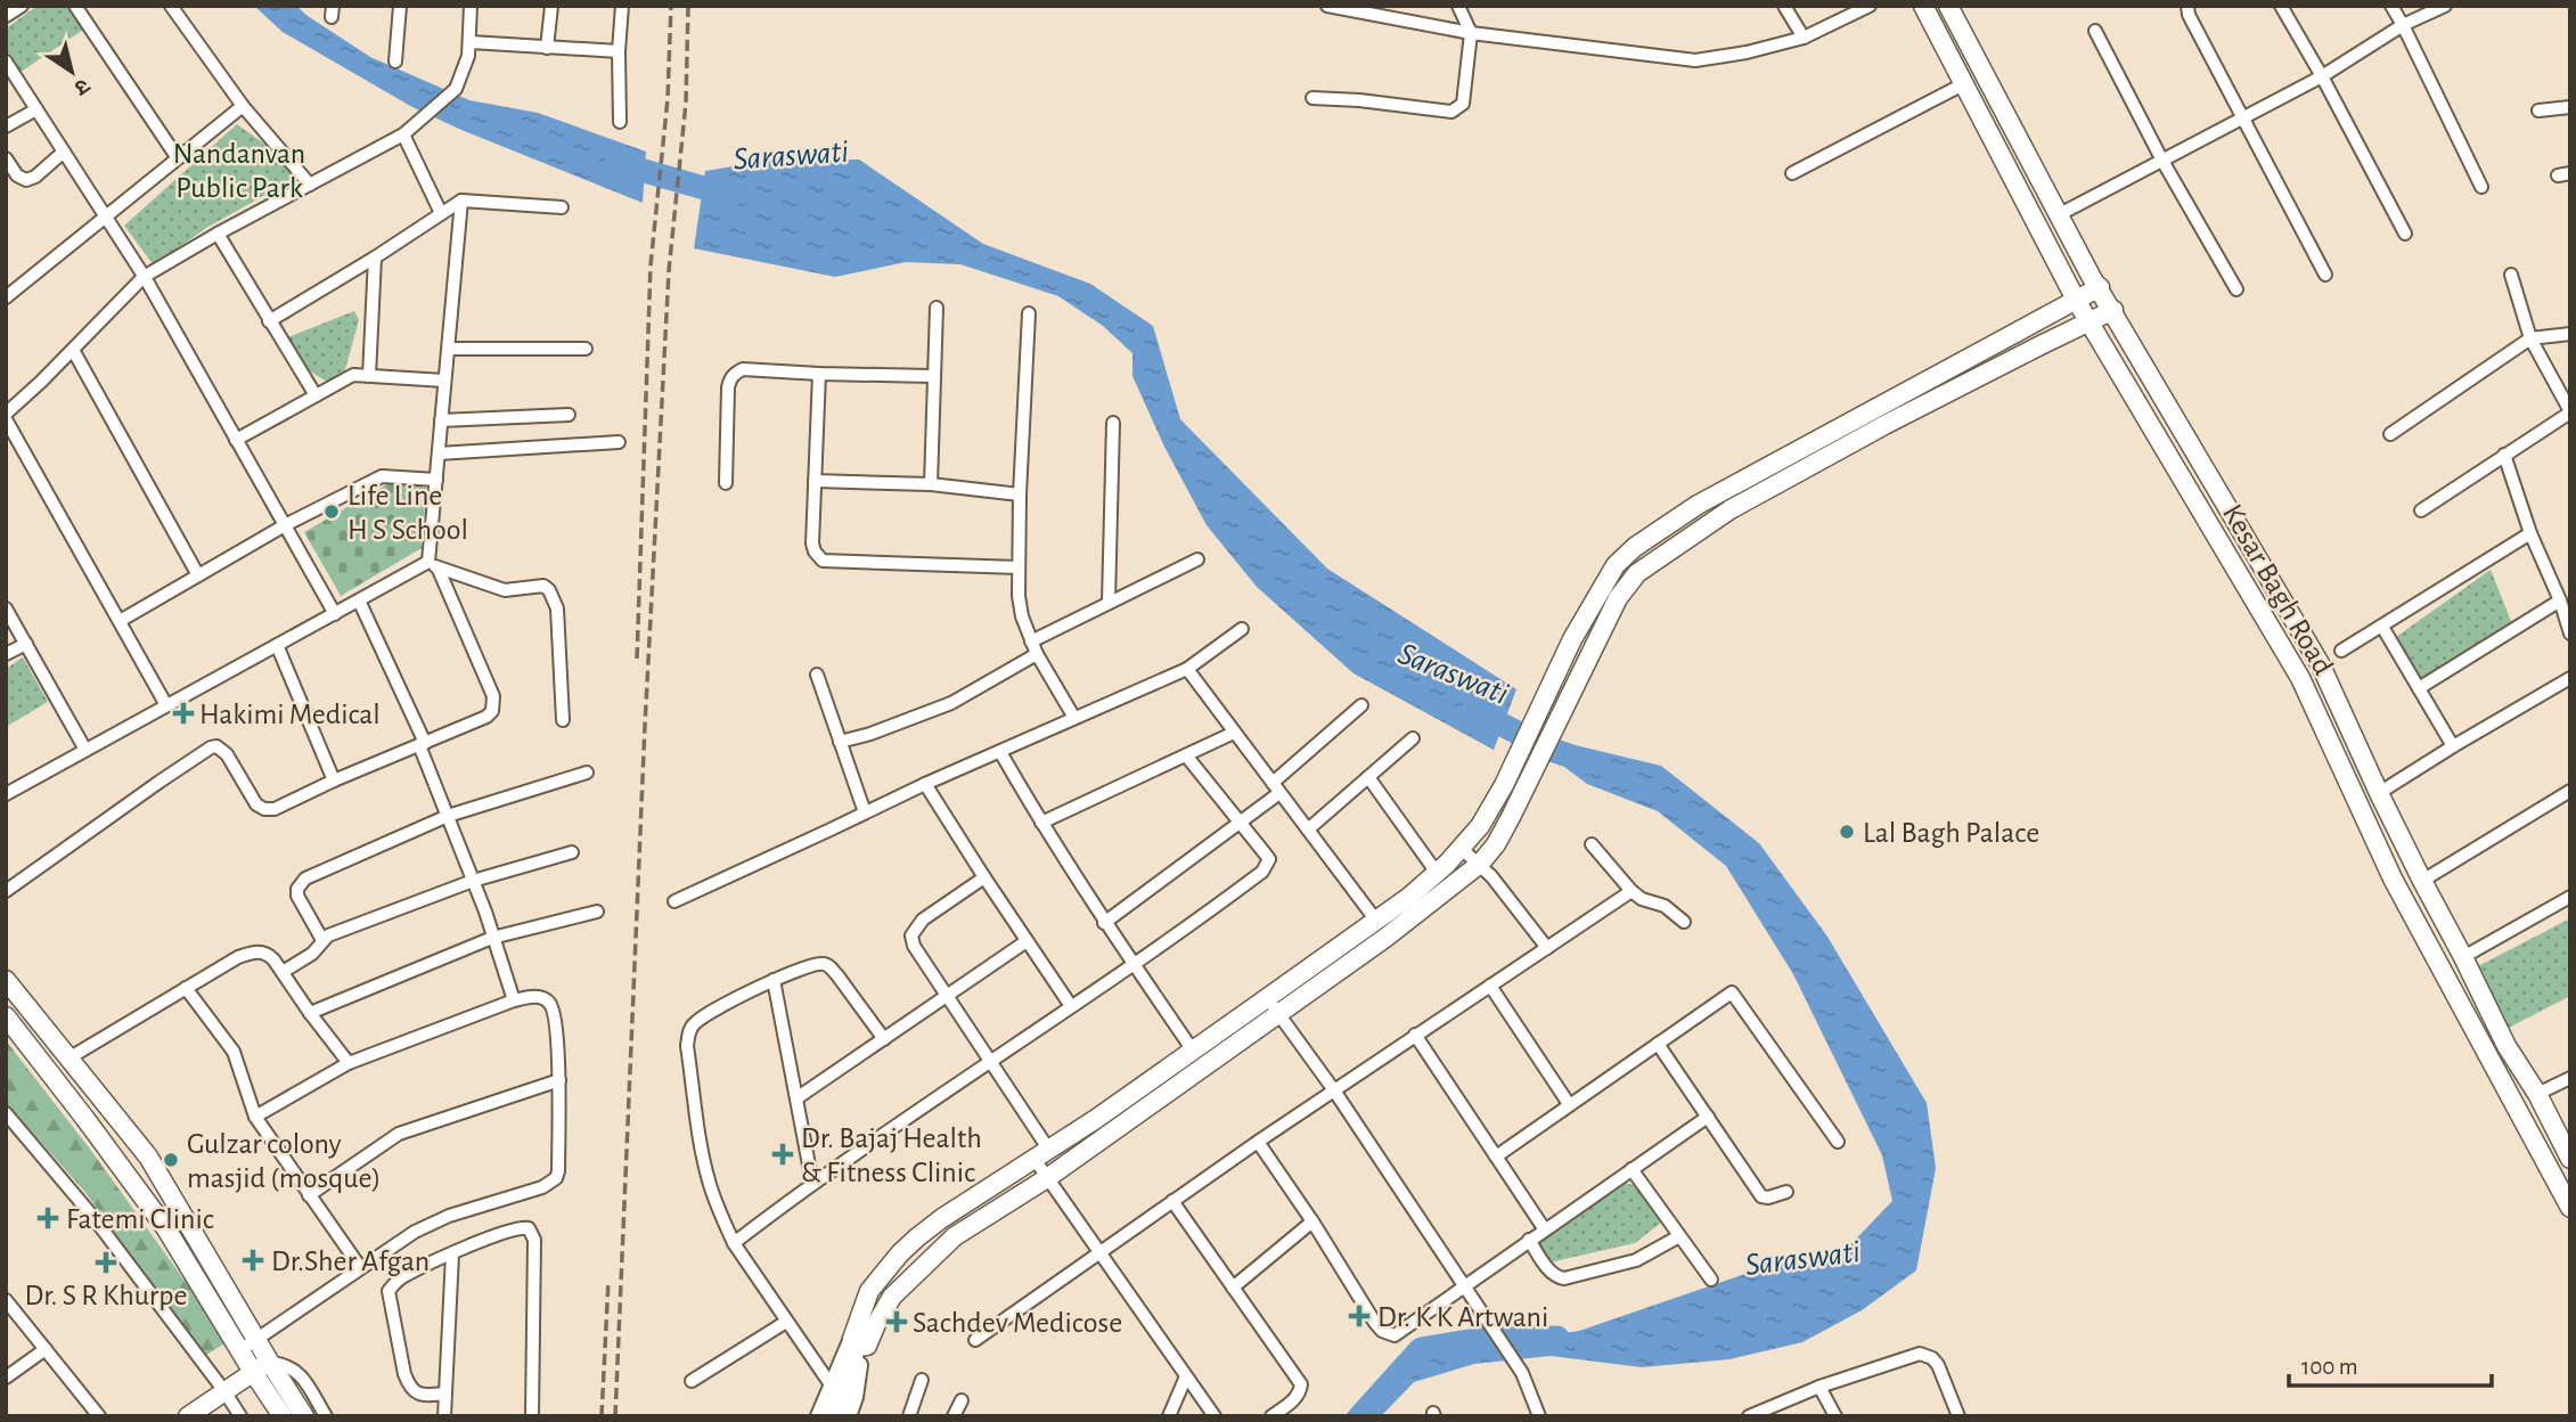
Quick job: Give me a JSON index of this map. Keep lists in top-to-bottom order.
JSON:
{
  "streets": {
    "main road": ["Kesar Bagh Road"]
  },
  "water": ["Saraswati"],
  "parks": ["Nandanvan Public Park"],
  "places": {
    "other": ["Life Line H S School", "Lal Bagh Palace", "Gulzar colony masjid (mosque)"],
    "health": [
      "Hakimi Medical",
      "Dr. Bajaj Health & Fitness Clinic",
      "Fatemi Clinic",
      "Dr.Sher Afgan",
      "Dr. S R Khurpe",
      "Dr. K K Artwani",
      "Sachdev Medicose"
    ]
  },
  "scale_bar": "100 m",
  "north": "bottom right"
}
